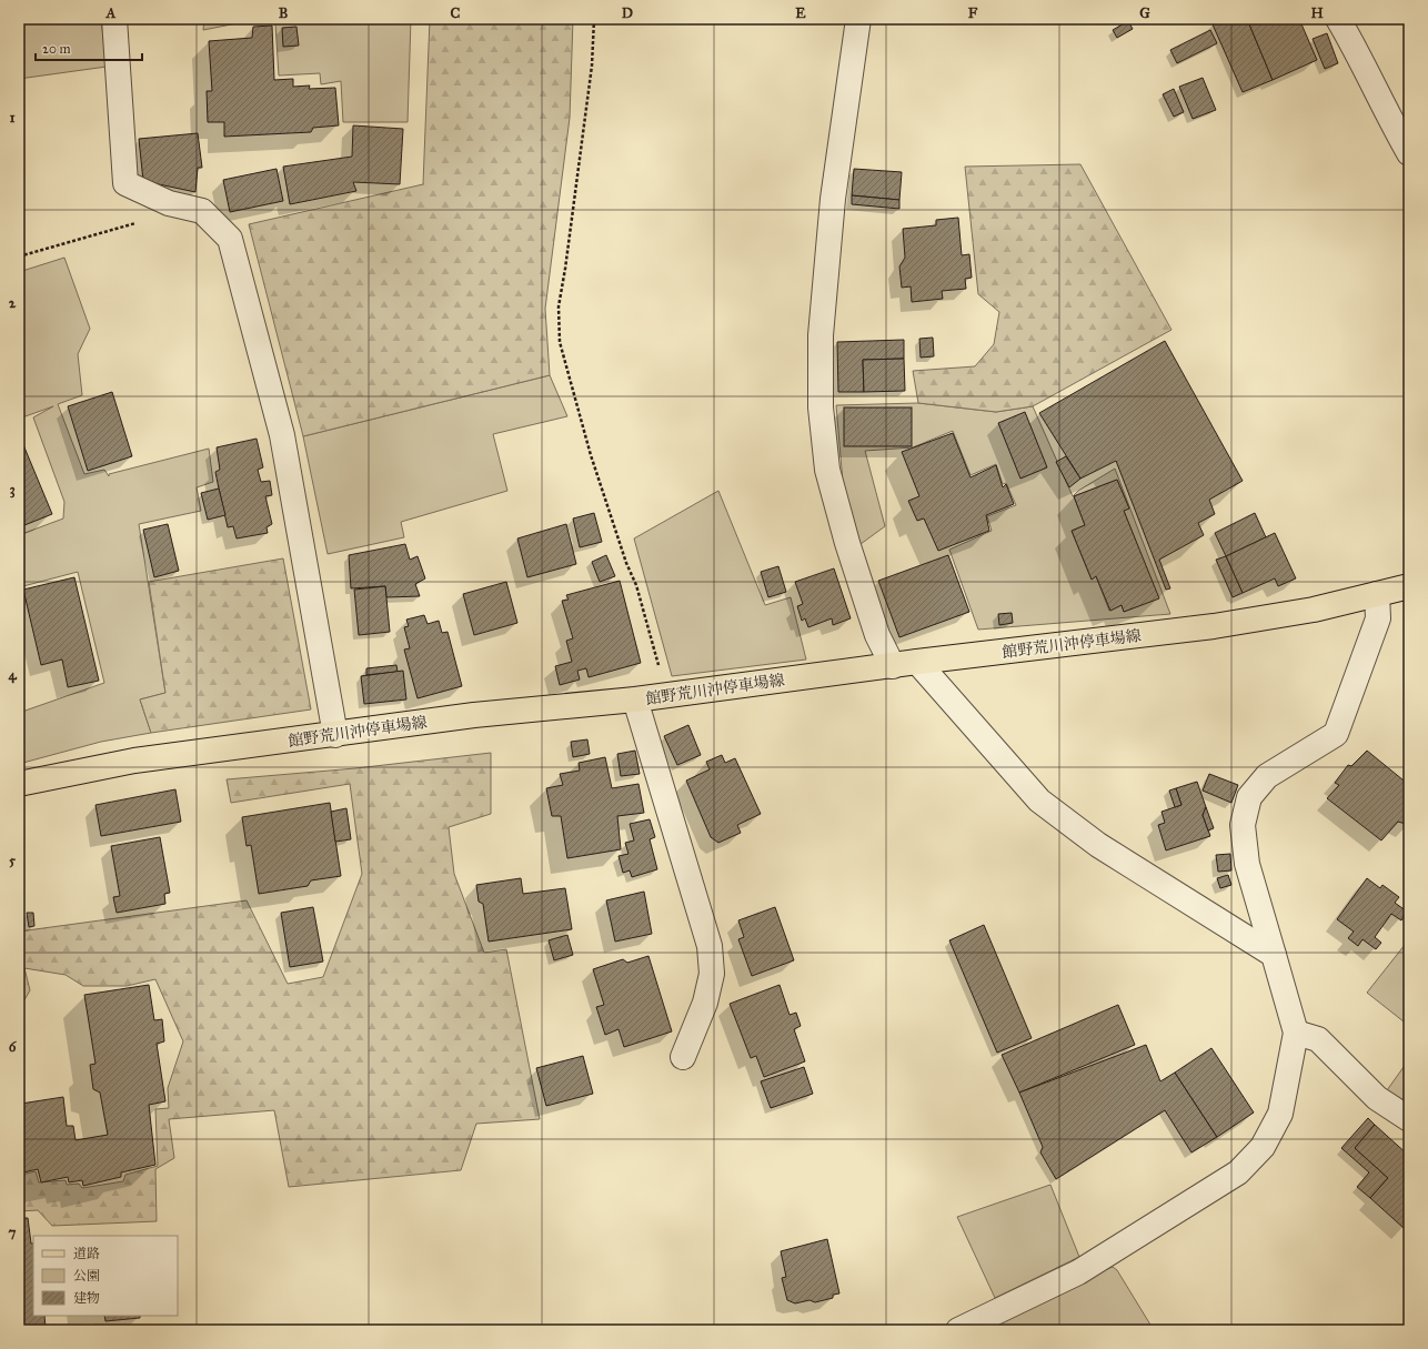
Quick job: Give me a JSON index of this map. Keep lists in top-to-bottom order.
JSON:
{
  "streets": {
    "main road": ["館野荒川沖停車場線"]
  },
  "legend": ["道路", "公園", "建物"],
  "scale_bar": "20 m",
  "grid": {
    "columns": [
      "A",
      "B",
      "C",
      "D",
      "E",
      "F",
      "G",
      "H"
    ],
    "rows": [
      "1",
      "2",
      "3",
      "4",
      "5",
      "6",
      "7"
    ]
  }
}
